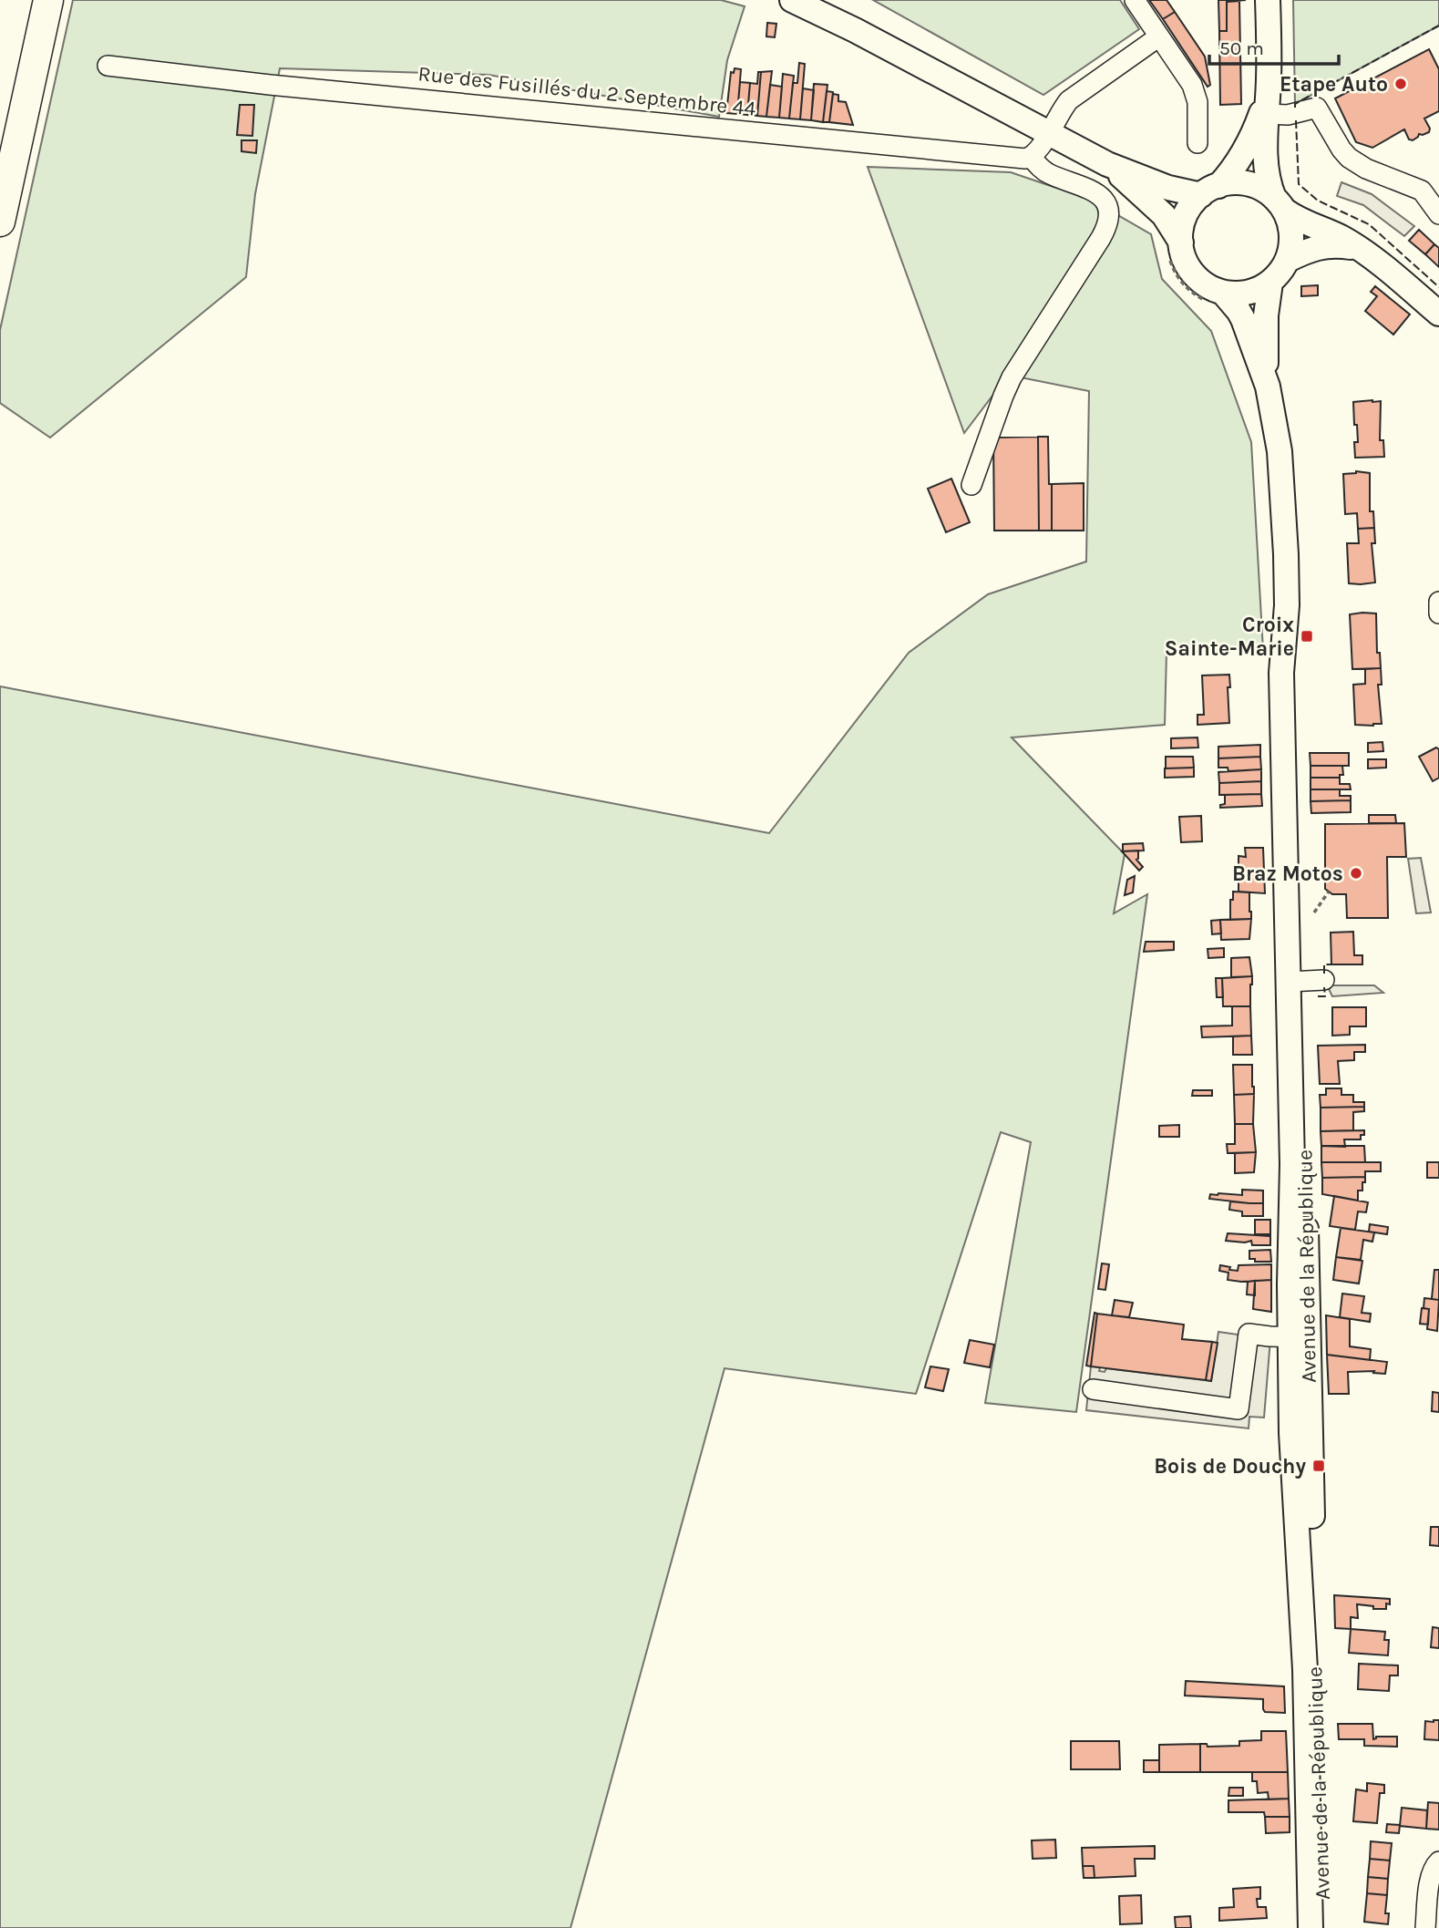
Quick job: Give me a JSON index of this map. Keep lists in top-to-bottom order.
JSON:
{
  "streets": {
    "main road": ["Avenue de la République"],
    "street": ["Rue des Fusillés du 2 Septembre 44"]
  },
  "places": {
    "other": ["Etape Auto", "Braz Motos"],
    "transit": ["Croix Sainte-Marie", "Bois de Douchy"]
  },
  "scale_bar": "50 m"
}
